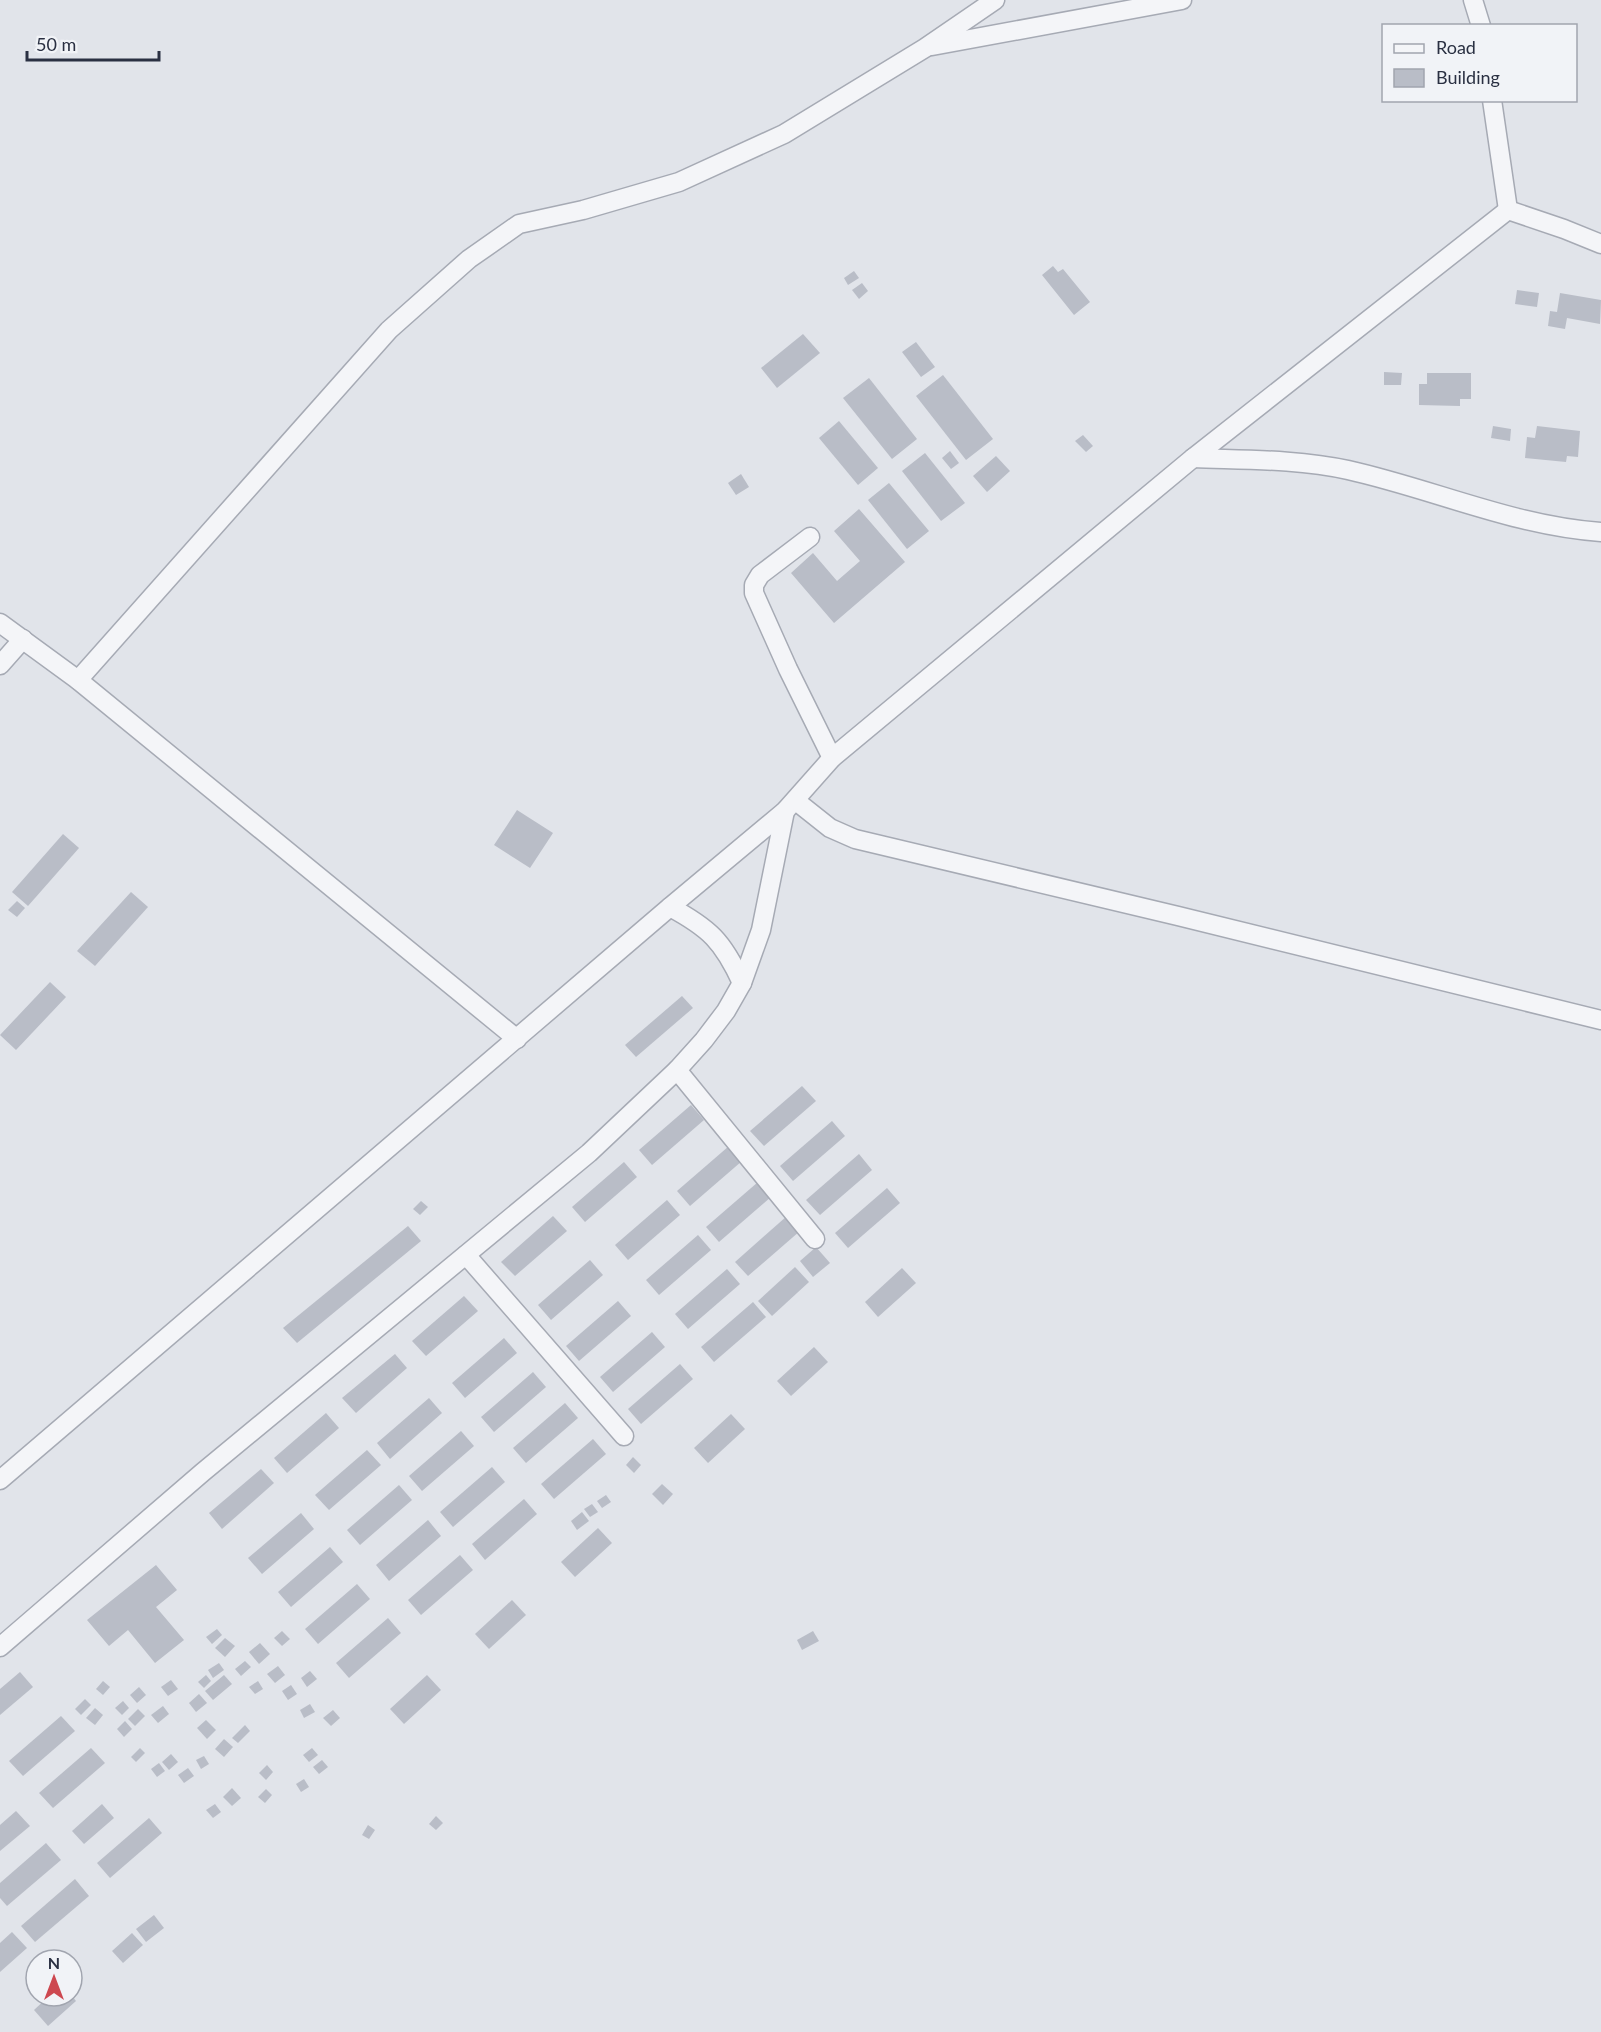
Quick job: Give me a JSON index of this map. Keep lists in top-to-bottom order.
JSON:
{
  "legend": ["Road", "Building"],
  "scale_bar": "50 m",
  "north": "top"
}
